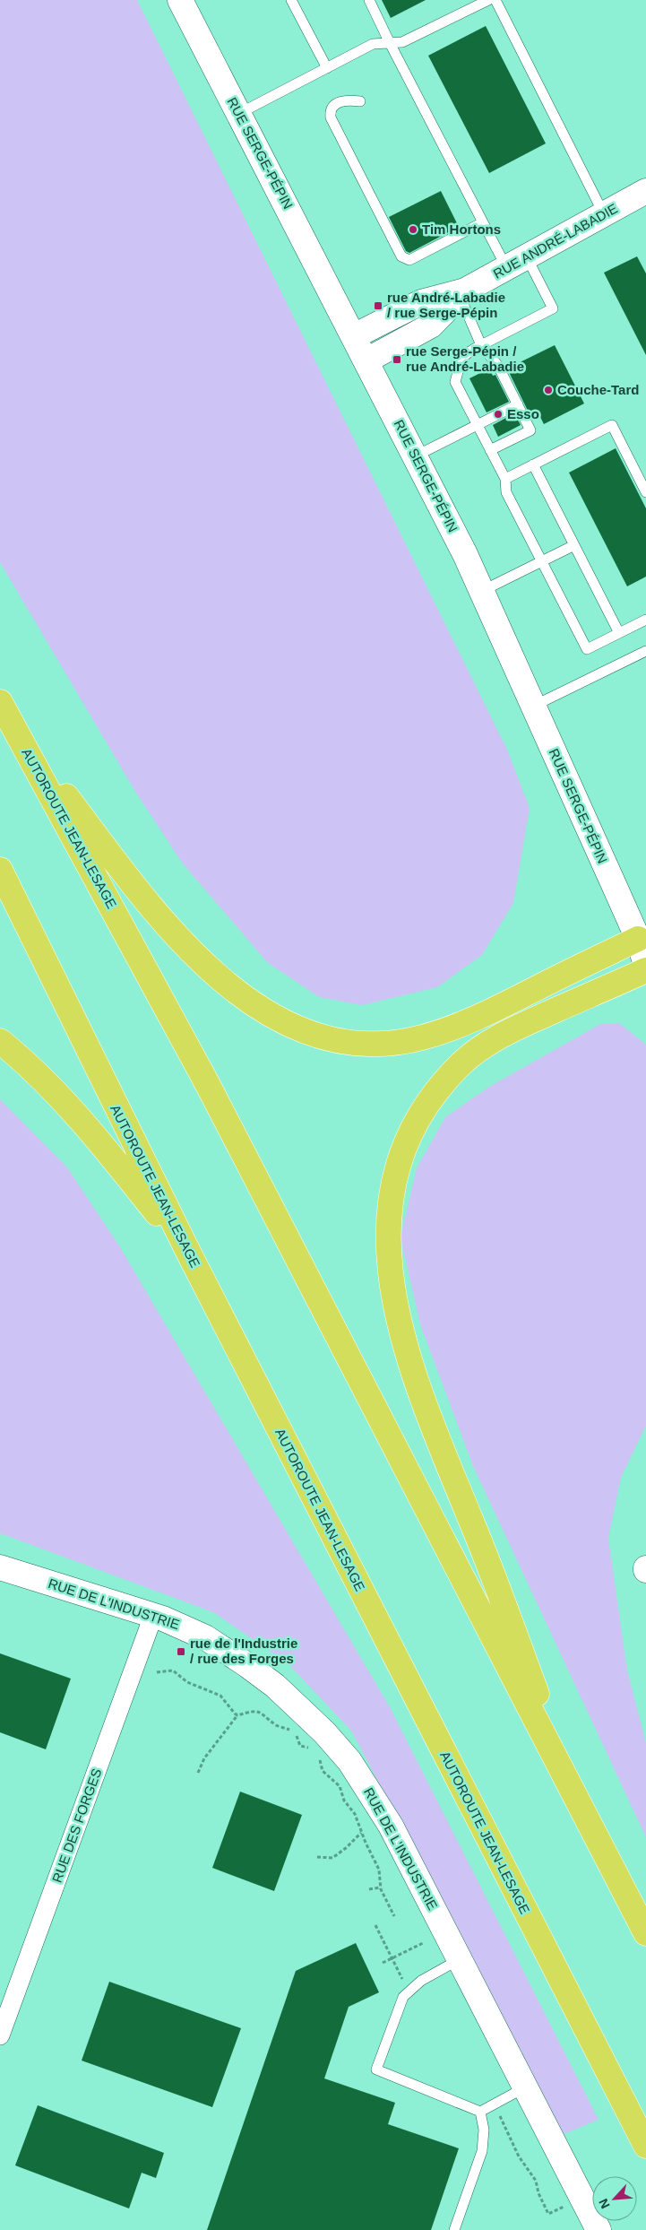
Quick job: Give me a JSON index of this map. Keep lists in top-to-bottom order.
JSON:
{
  "streets": {
    "highway": ["AUTOROUTE JEAN-LESAGE"],
    "street": [
      "RUE SERGE-PÉPIN",
      "RUE ANDRÉ-LABADIE",
      "RUE DE L'INDUSTRIE",
      "RUE DES FORGES"
    ]
  },
  "crossings": [
    ["RUE SERGE-PÉPIN", "RUE ANDRÉ-LABADIE"],
    ["RUE DE L'INDUSTRIE", "RUE DES FORGES"]
  ],
  "places": {
    "other": ["Tim Hortons", "Couche-Tard", "Esso"],
    "transit": ["rue André-Labadie / rue Serge-Pépin", "rue Serge-Pépin / rue André-Labadie", "rue de l'Industrie / rue des Forges"]
  },
  "north": "bottom left"
}
